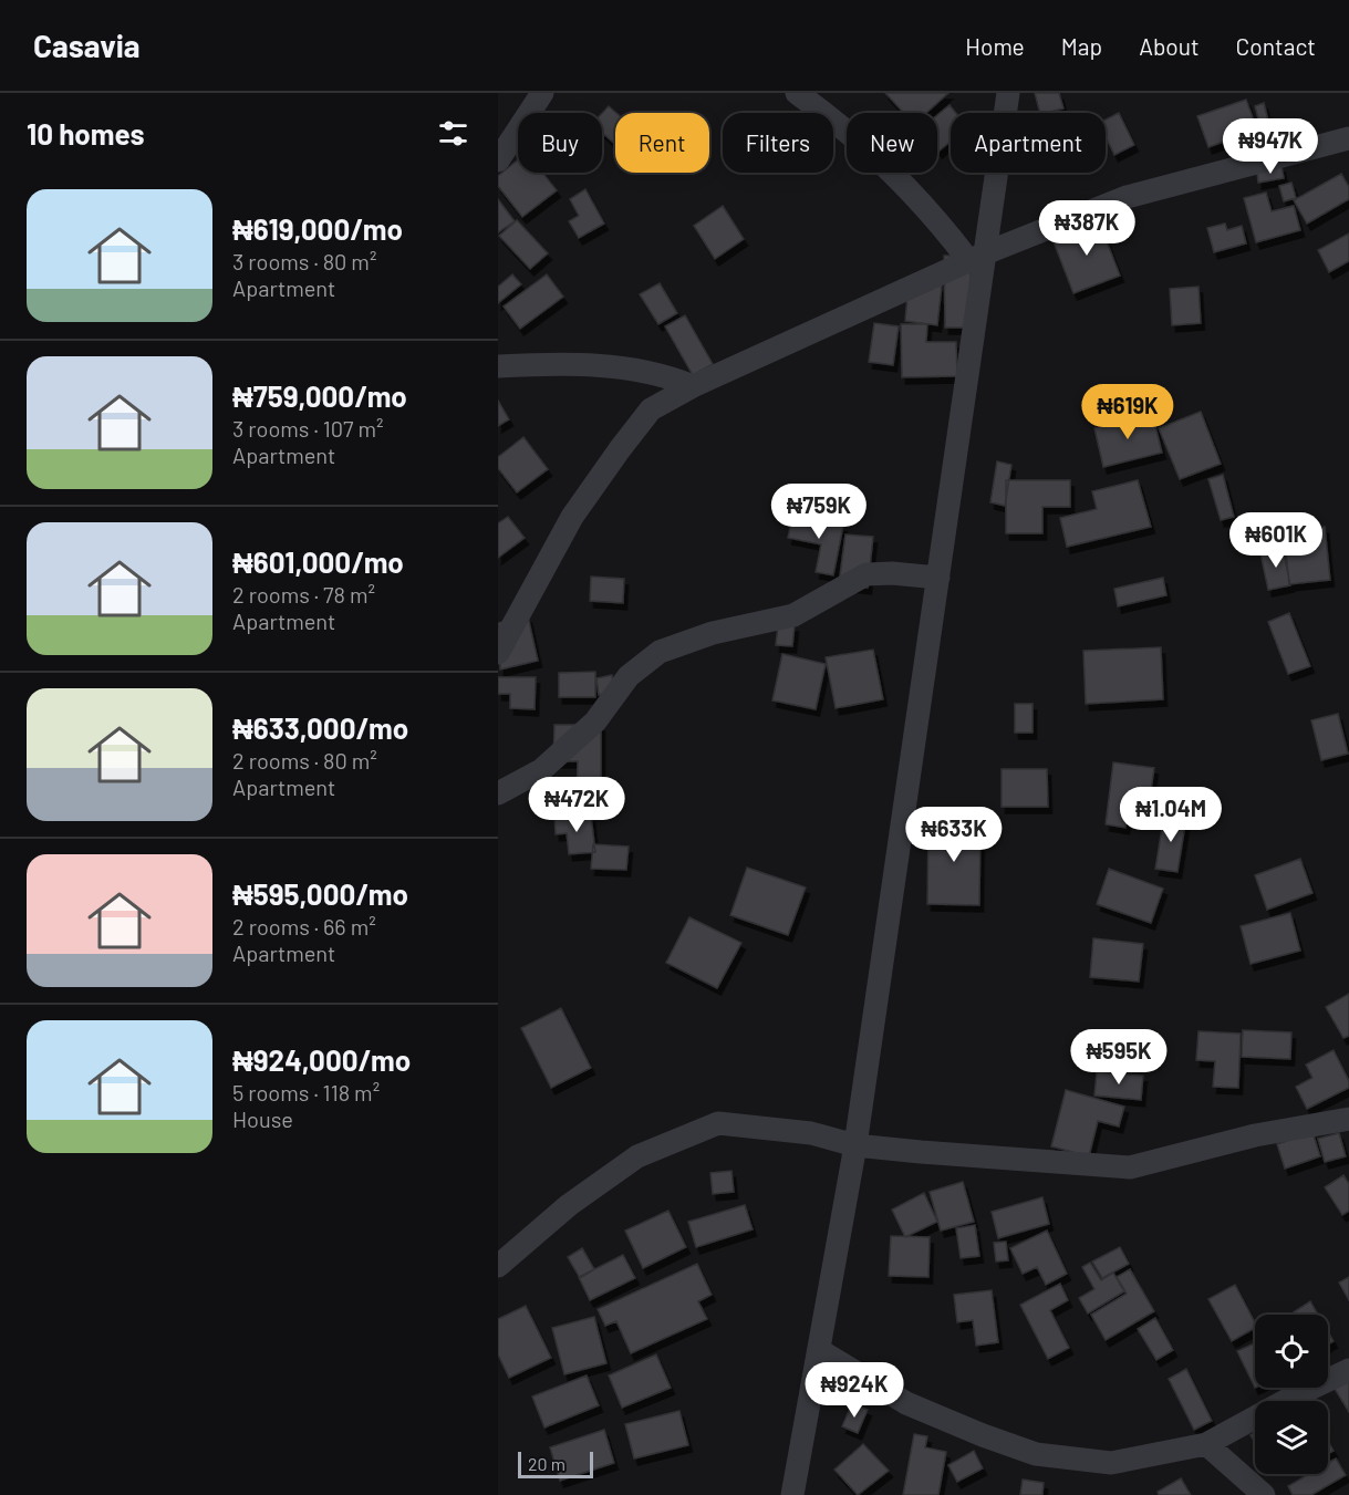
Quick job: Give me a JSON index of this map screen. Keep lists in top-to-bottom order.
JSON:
{
  "scale_bar": "20 m",
  "page": {
    "header": "Casavia",
    "nav": [
      "Home",
      "Map",
      "About",
      "Contact"
    ],
    "heading": "10 homes",
    "chip": [
      "Buy",
      "Rent",
      "Filters",
      "New",
      "Apartment"
    ],
    "price": [
      "₦947K",
      "₦387K",
      "₦619K",
      "₦759K",
      "₦601K",
      "₦472K",
      "₦1.04M",
      "₦633K",
      "₦595K",
      "₦924K"
    ],
    "list": [
      {
        "name": "₦619,000/mo",
        "note": "3 rooms · 80 m² · Apartment"
      },
      {
        "name": "₦759,000/mo",
        "note": "3 rooms · 107 m² · Apartment"
      },
      {
        "name": "₦601,000/mo",
        "note": "2 rooms · 78 m² · Apartment"
      },
      {
        "name": "₦633,000/mo",
        "note": "2 rooms · 80 m² · Apartment"
      },
      {
        "name": "₦595,000/mo",
        "note": "2 rooms · 66 m² · Apartment"
      },
      {
        "name": "₦924,000/mo",
        "note": "5 rooms · 118 m² · House"
      }
    ],
    "scale": "20 m"
  }
}
